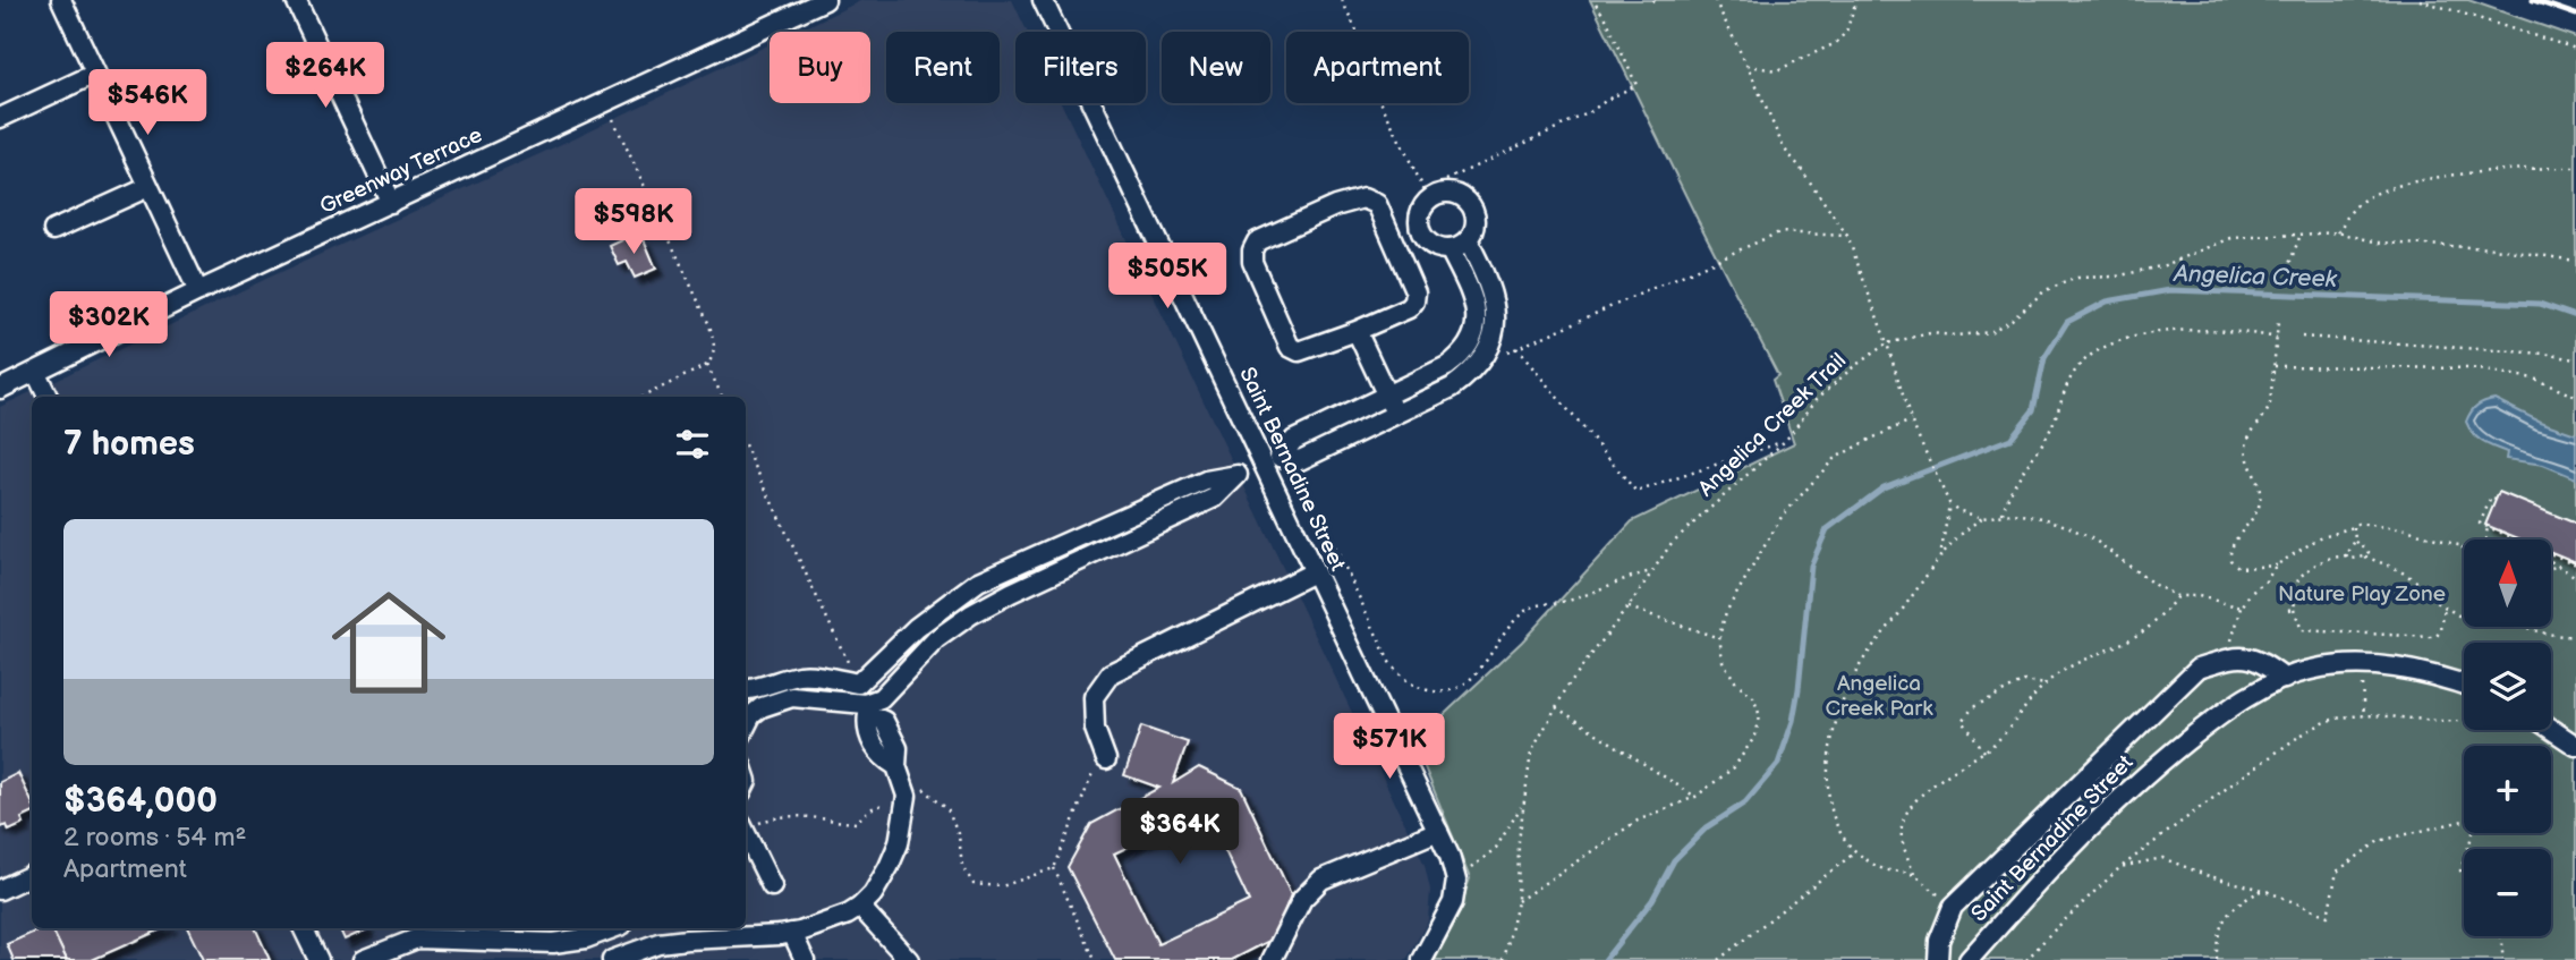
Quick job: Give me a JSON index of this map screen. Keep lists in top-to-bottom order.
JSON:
{
  "streets": {
    "street": ["Greenway Terrace", "Saint Bernadine Street"],
    "path": ["Angelica Creek Trail"]
  },
  "water": ["Angelica Creek"],
  "parks": ["Nature Play Zone", "Angelica Creek Park"],
  "north": "top",
  "page": {
    "chip": [
      "Buy",
      "Rent",
      "Filters",
      "New",
      "Apartment"
    ],
    "price": [
      "$264K",
      "$546K",
      "$598K",
      "$505K",
      "$302K",
      "$571K",
      "$364K"
    ],
    "heading": "7 homes",
    "list": [
      {
        "name": "$364,000",
        "note": "2 rooms · 54 m² · Apartment"
      }
    ],
    "map_buttons": ["+", "−"]
  }
}
